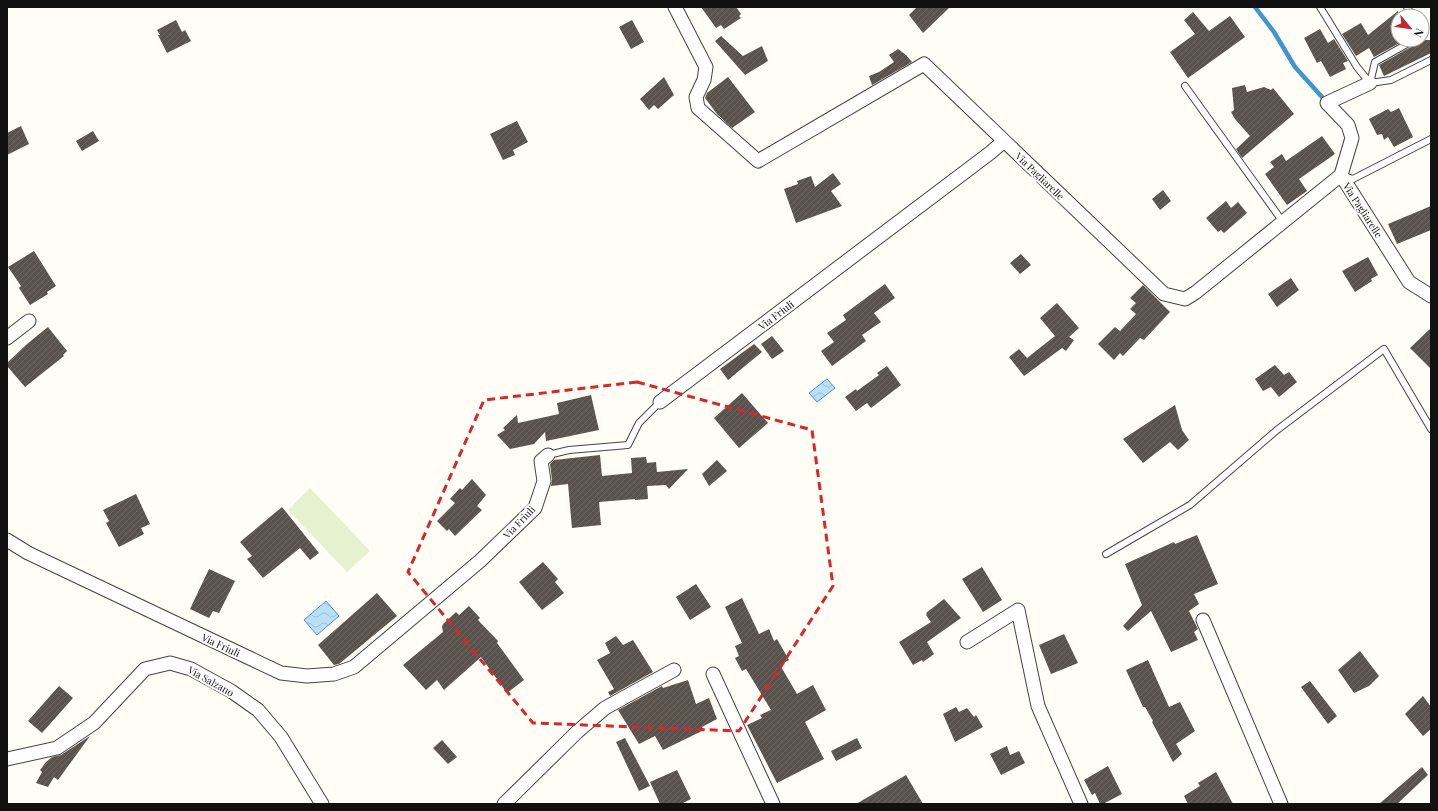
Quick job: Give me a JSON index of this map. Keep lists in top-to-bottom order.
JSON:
{
  "streets": {
    "street": ["Via Pagliarelle", "Via Friuli", "Via Salzano"]
  },
  "crossings": [
    ["Via Pagliarelle", "Via Friuli"]
  ],
  "north": "bottom right"
}
